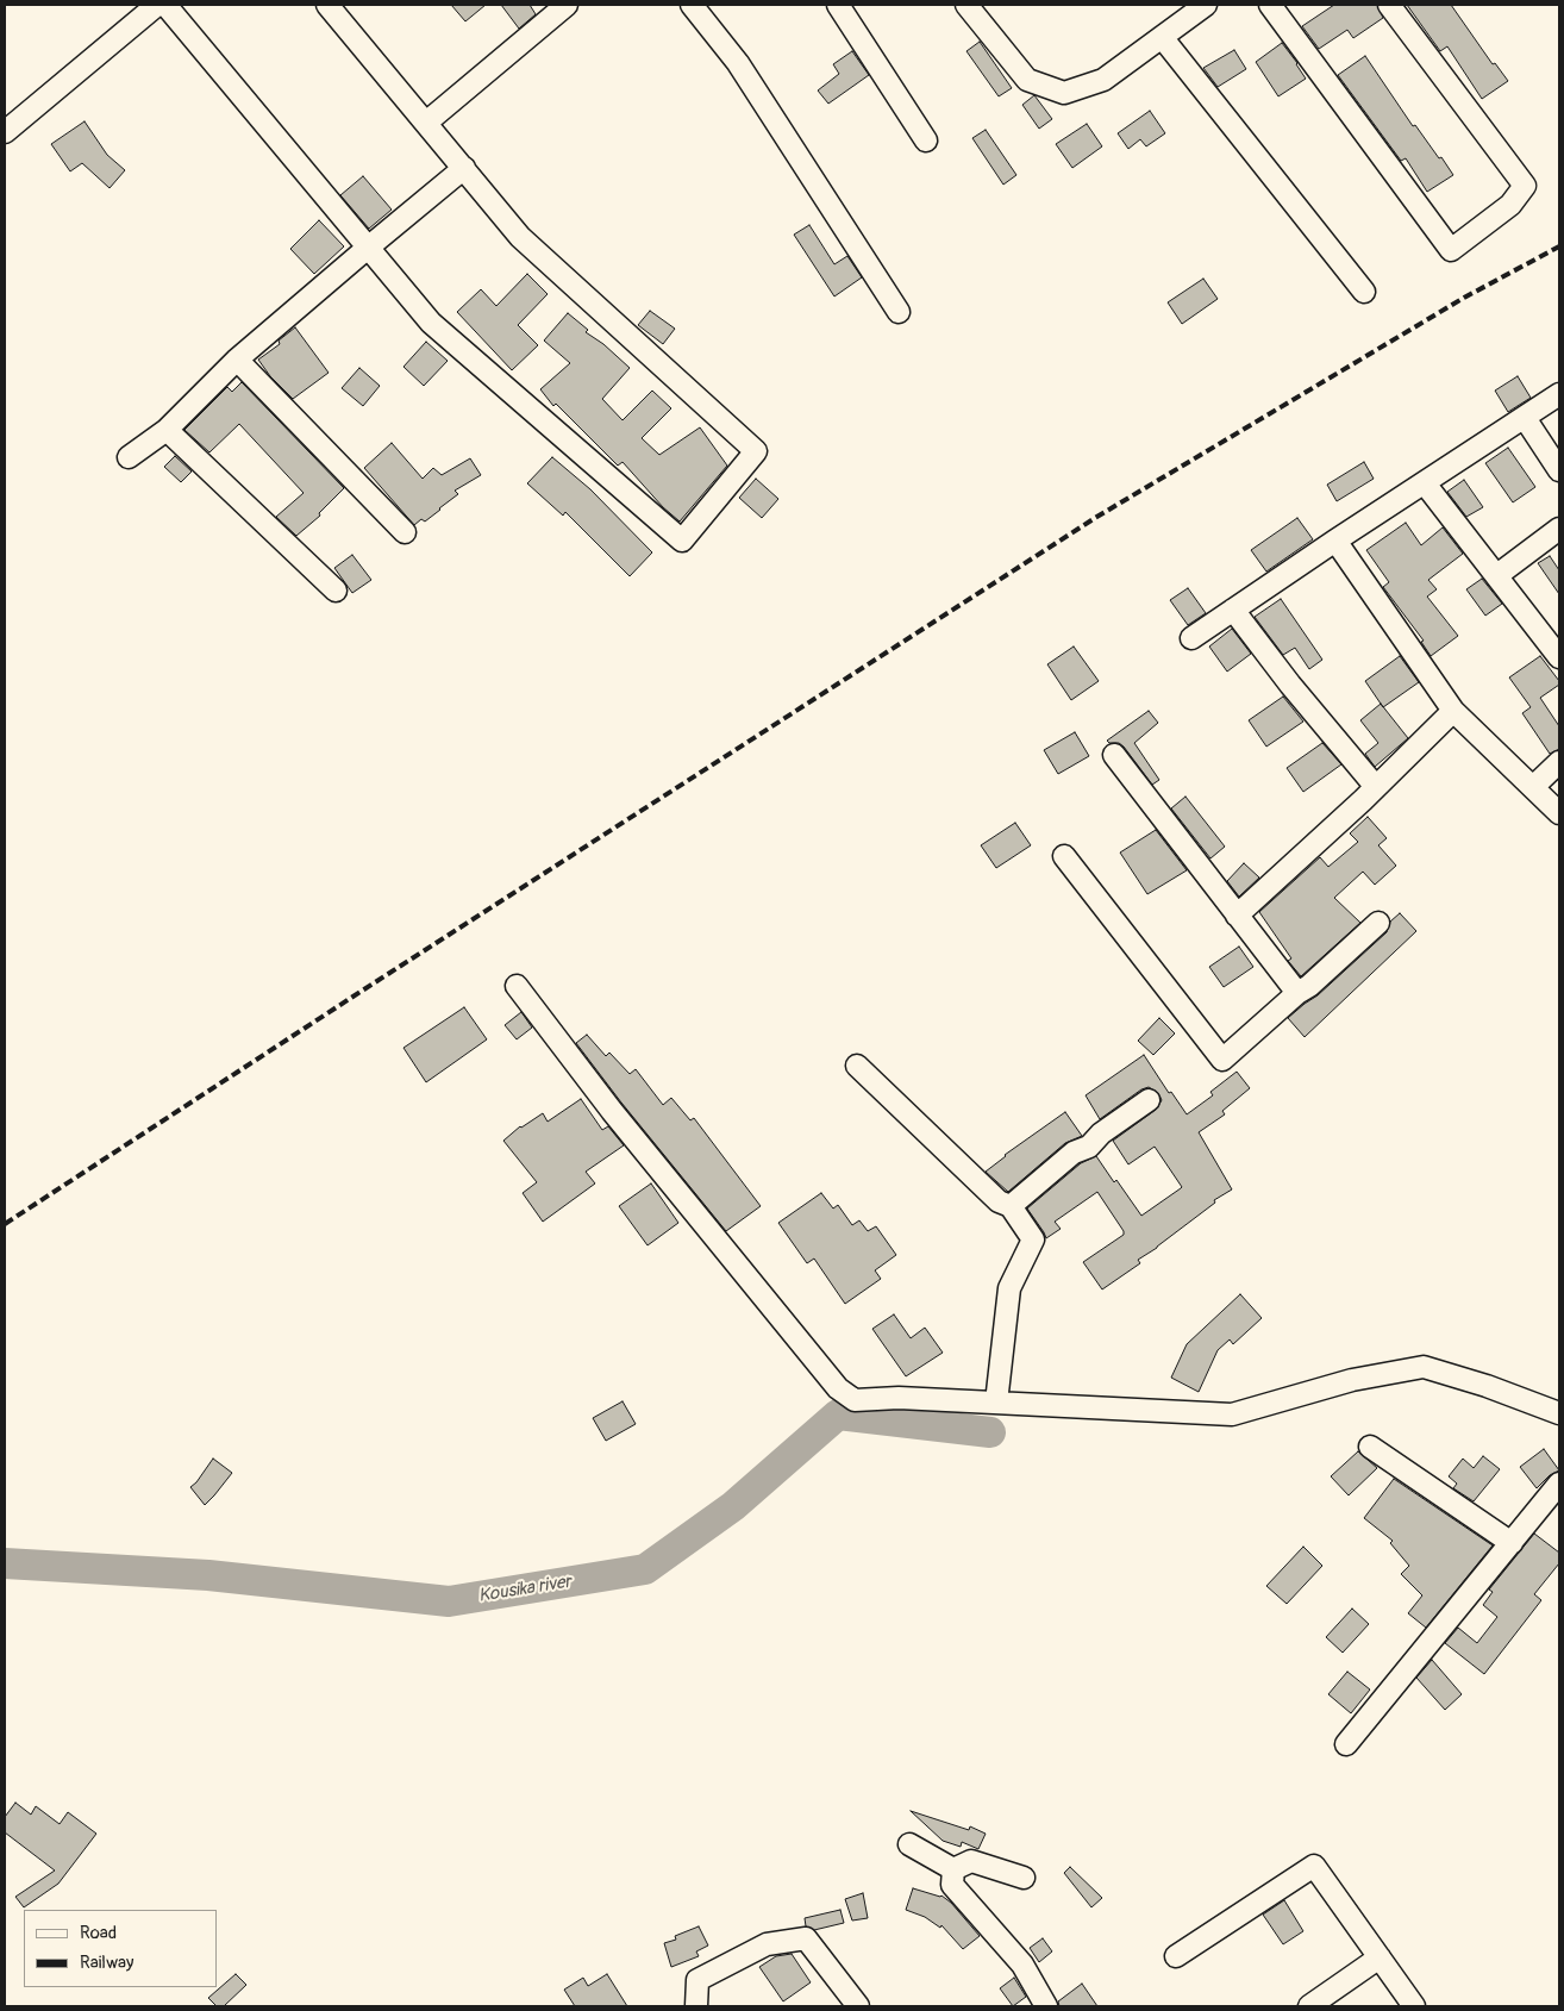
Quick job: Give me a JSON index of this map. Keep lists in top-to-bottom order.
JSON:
{
  "water": ["Kousika river"],
  "legend": ["Road", "Railway"]
}
